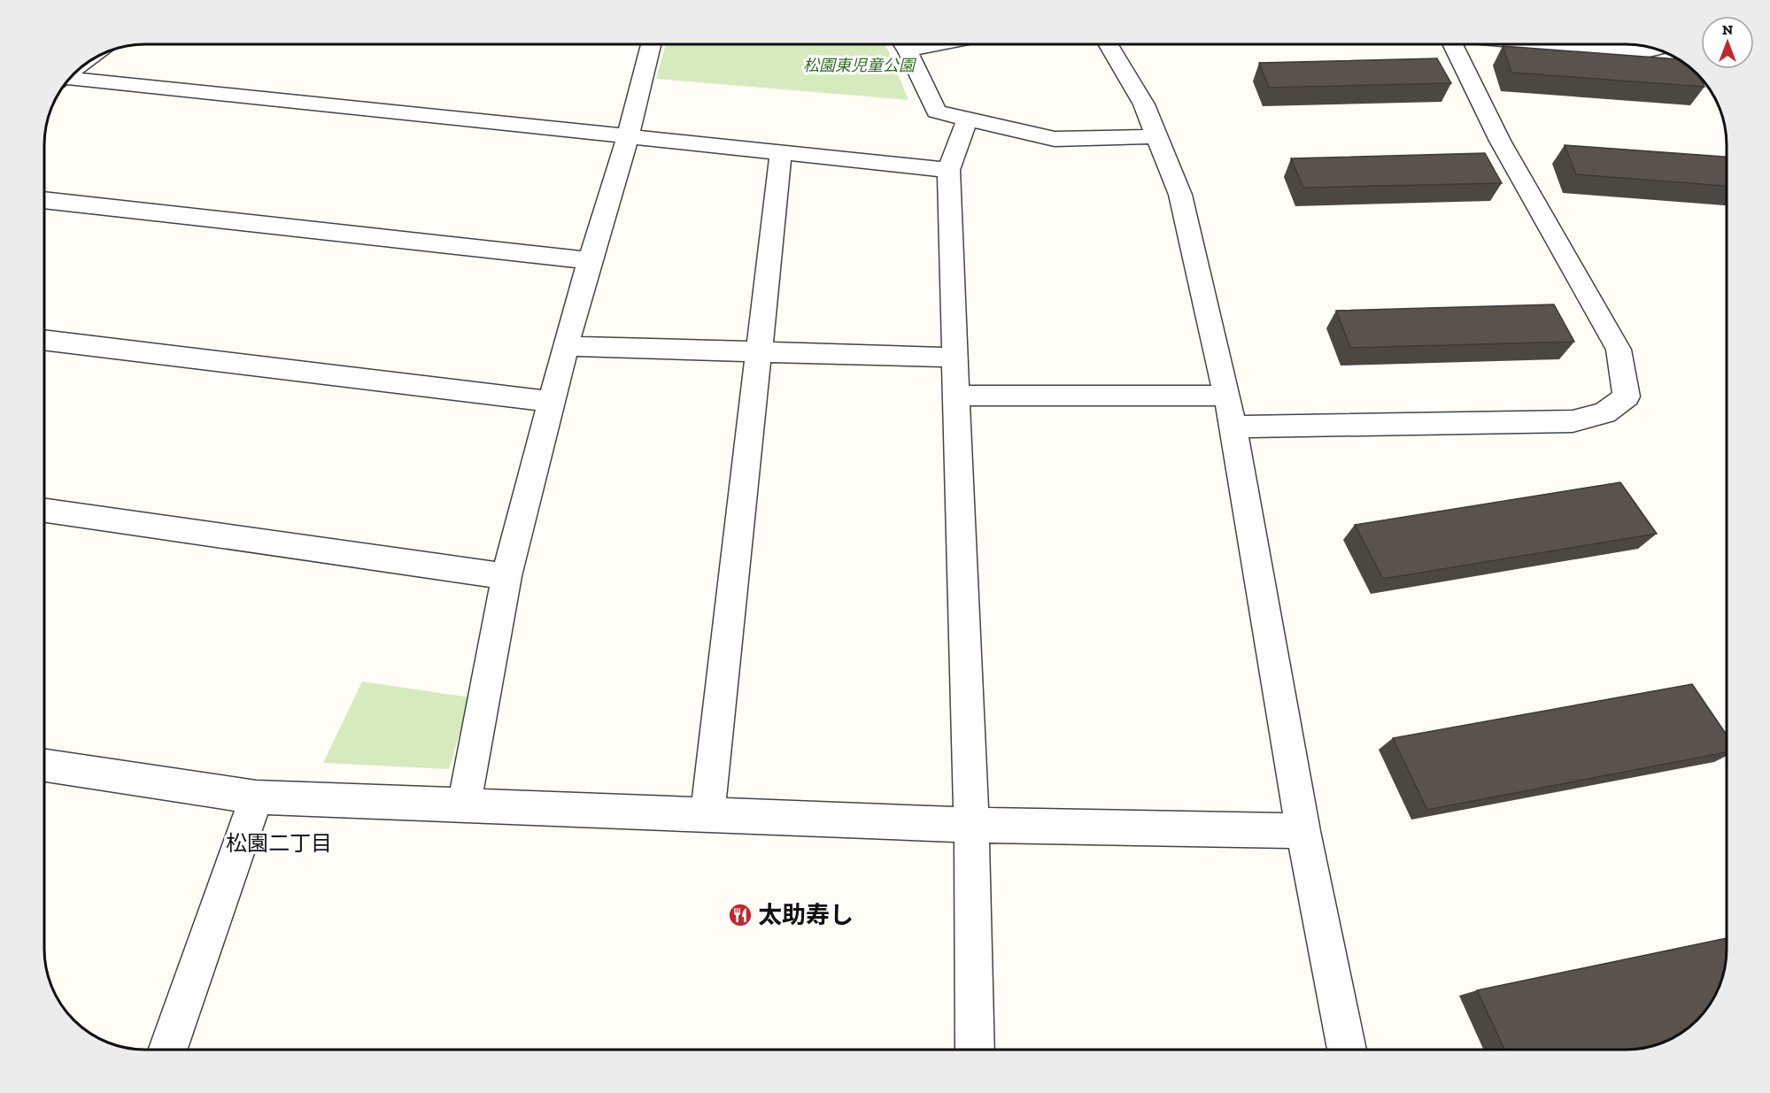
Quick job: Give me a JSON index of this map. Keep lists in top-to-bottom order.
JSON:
{
  "districts": ["松園二丁目"],
  "parks": ["松園東児童公園"],
  "places": {
    "restaurant": ["太助寿し"]
  },
  "north": "top"
}
